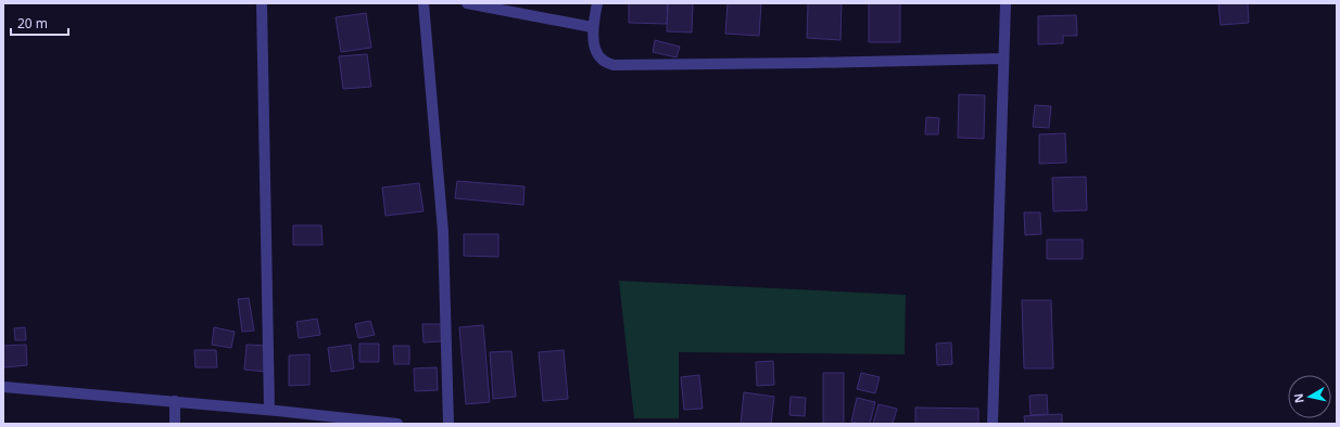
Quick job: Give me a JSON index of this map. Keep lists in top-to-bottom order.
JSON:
{
  "scale_bar": "20 m",
  "north": "left"
}
